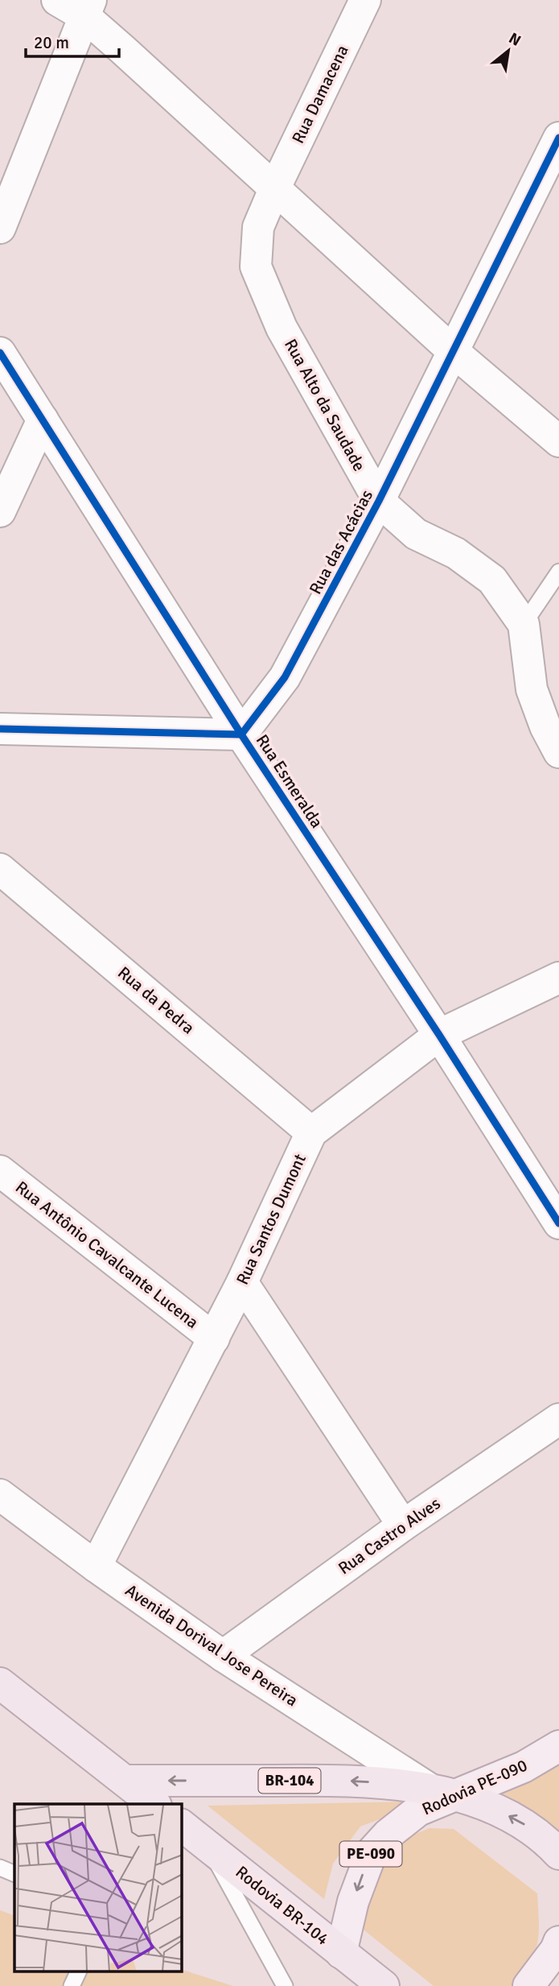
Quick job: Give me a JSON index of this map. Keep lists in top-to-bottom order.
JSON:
{
  "streets": {
    "highway": ["BR-104", "Rodovia BR-104"],
    "main road": ["Rodovia PE-090", "PE-090"],
    "street": [
      "Rua Damacena",
      "Rua Alto da Saudade",
      "Rua das Acácias",
      "Rua Esmeralda",
      "Rua da Pedra",
      "Rua Santos Dumont",
      "Rua Antônio Cavalcante Lucena",
      "Rua Castro Alves",
      "Avenida Dorival Jose Pereira"
    ]
  },
  "crossings": [
    ["Rua Damacena", "Rua Alto da Saudade"],
    ["Rua Alto da Saudade", "Rua das Acácias"],
    ["Rua das Acácias", "Rua Esmeralda"],
    ["Rua Esmeralda", "Rua Santos Dumont"],
    ["Rua da Pedra", "Rua Santos Dumont"],
    ["Rua Santos Dumont", "Rua Antônio Cavalcante Lucena"],
    ["Rua Santos Dumont", "Avenida Dorival Jose Pereira"],
    ["Rua Castro Alves", "Avenida Dorival Jose Pereira"],
    ["Avenida Dorival Jose Pereira", "BR-104"],
    ["Avenida Dorival Jose Pereira", "Rodovia PE-090"],
    ["BR-104", "Rodovia PE-090"],
    ["Rodovia PE-090", "Rodovia BR-104"]
  ],
  "one_way": ["Rodovia PE-090"],
  "scale_bar": "20 m",
  "north": "top right"
}
